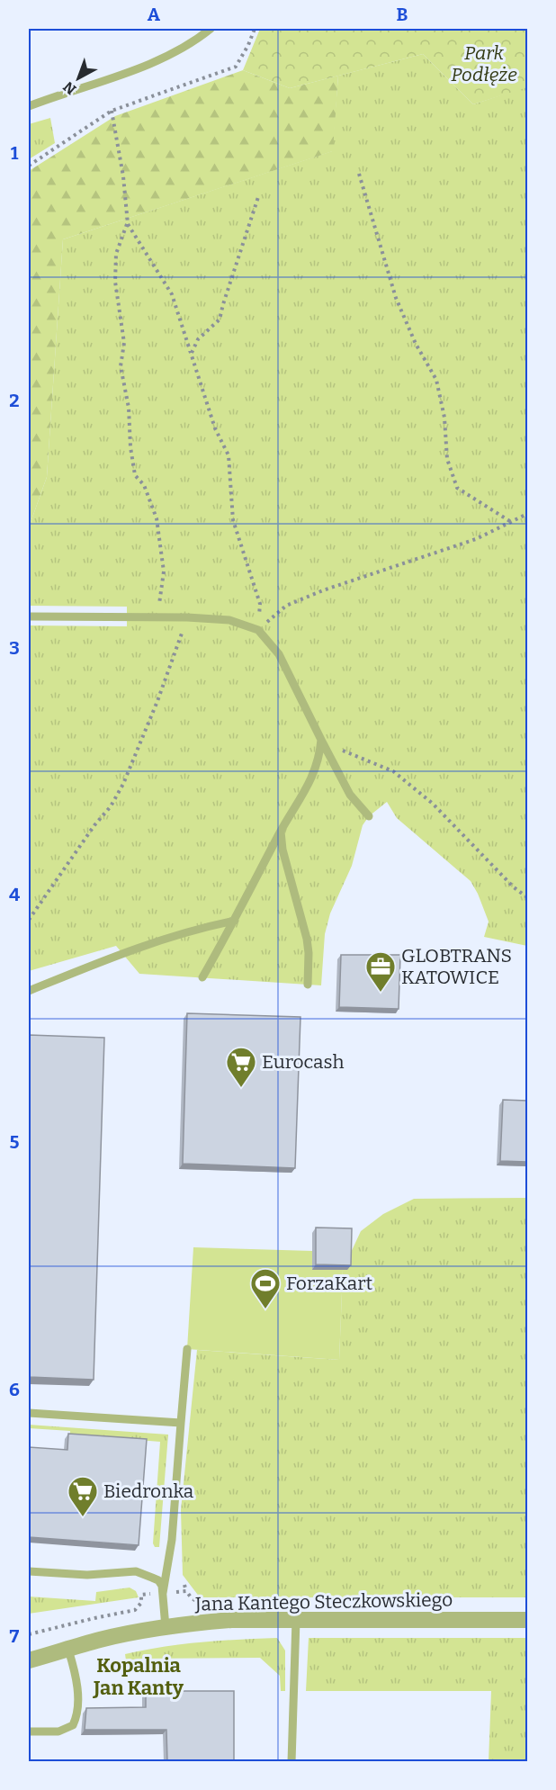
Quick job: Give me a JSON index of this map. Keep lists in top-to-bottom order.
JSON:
{
  "streets": {
    "street": ["Jana Kantego Steczkowskiego"]
  },
  "districts": ["Kopalnia Jan Kanty"],
  "parks": ["Park Podłęże"],
  "places": {
    "office": ["GLOBTRANS KATOWICE"],
    "supermarket": ["Eurocash", "Biedronka"],
    "sports": ["ForzaKart"]
  },
  "north": "bottom left",
  "grid": {
    "columns": ["A", "B"],
    "rows": [
      "1",
      "2",
      "3",
      "4",
      "5",
      "6",
      "7"
    ]
  }
}
